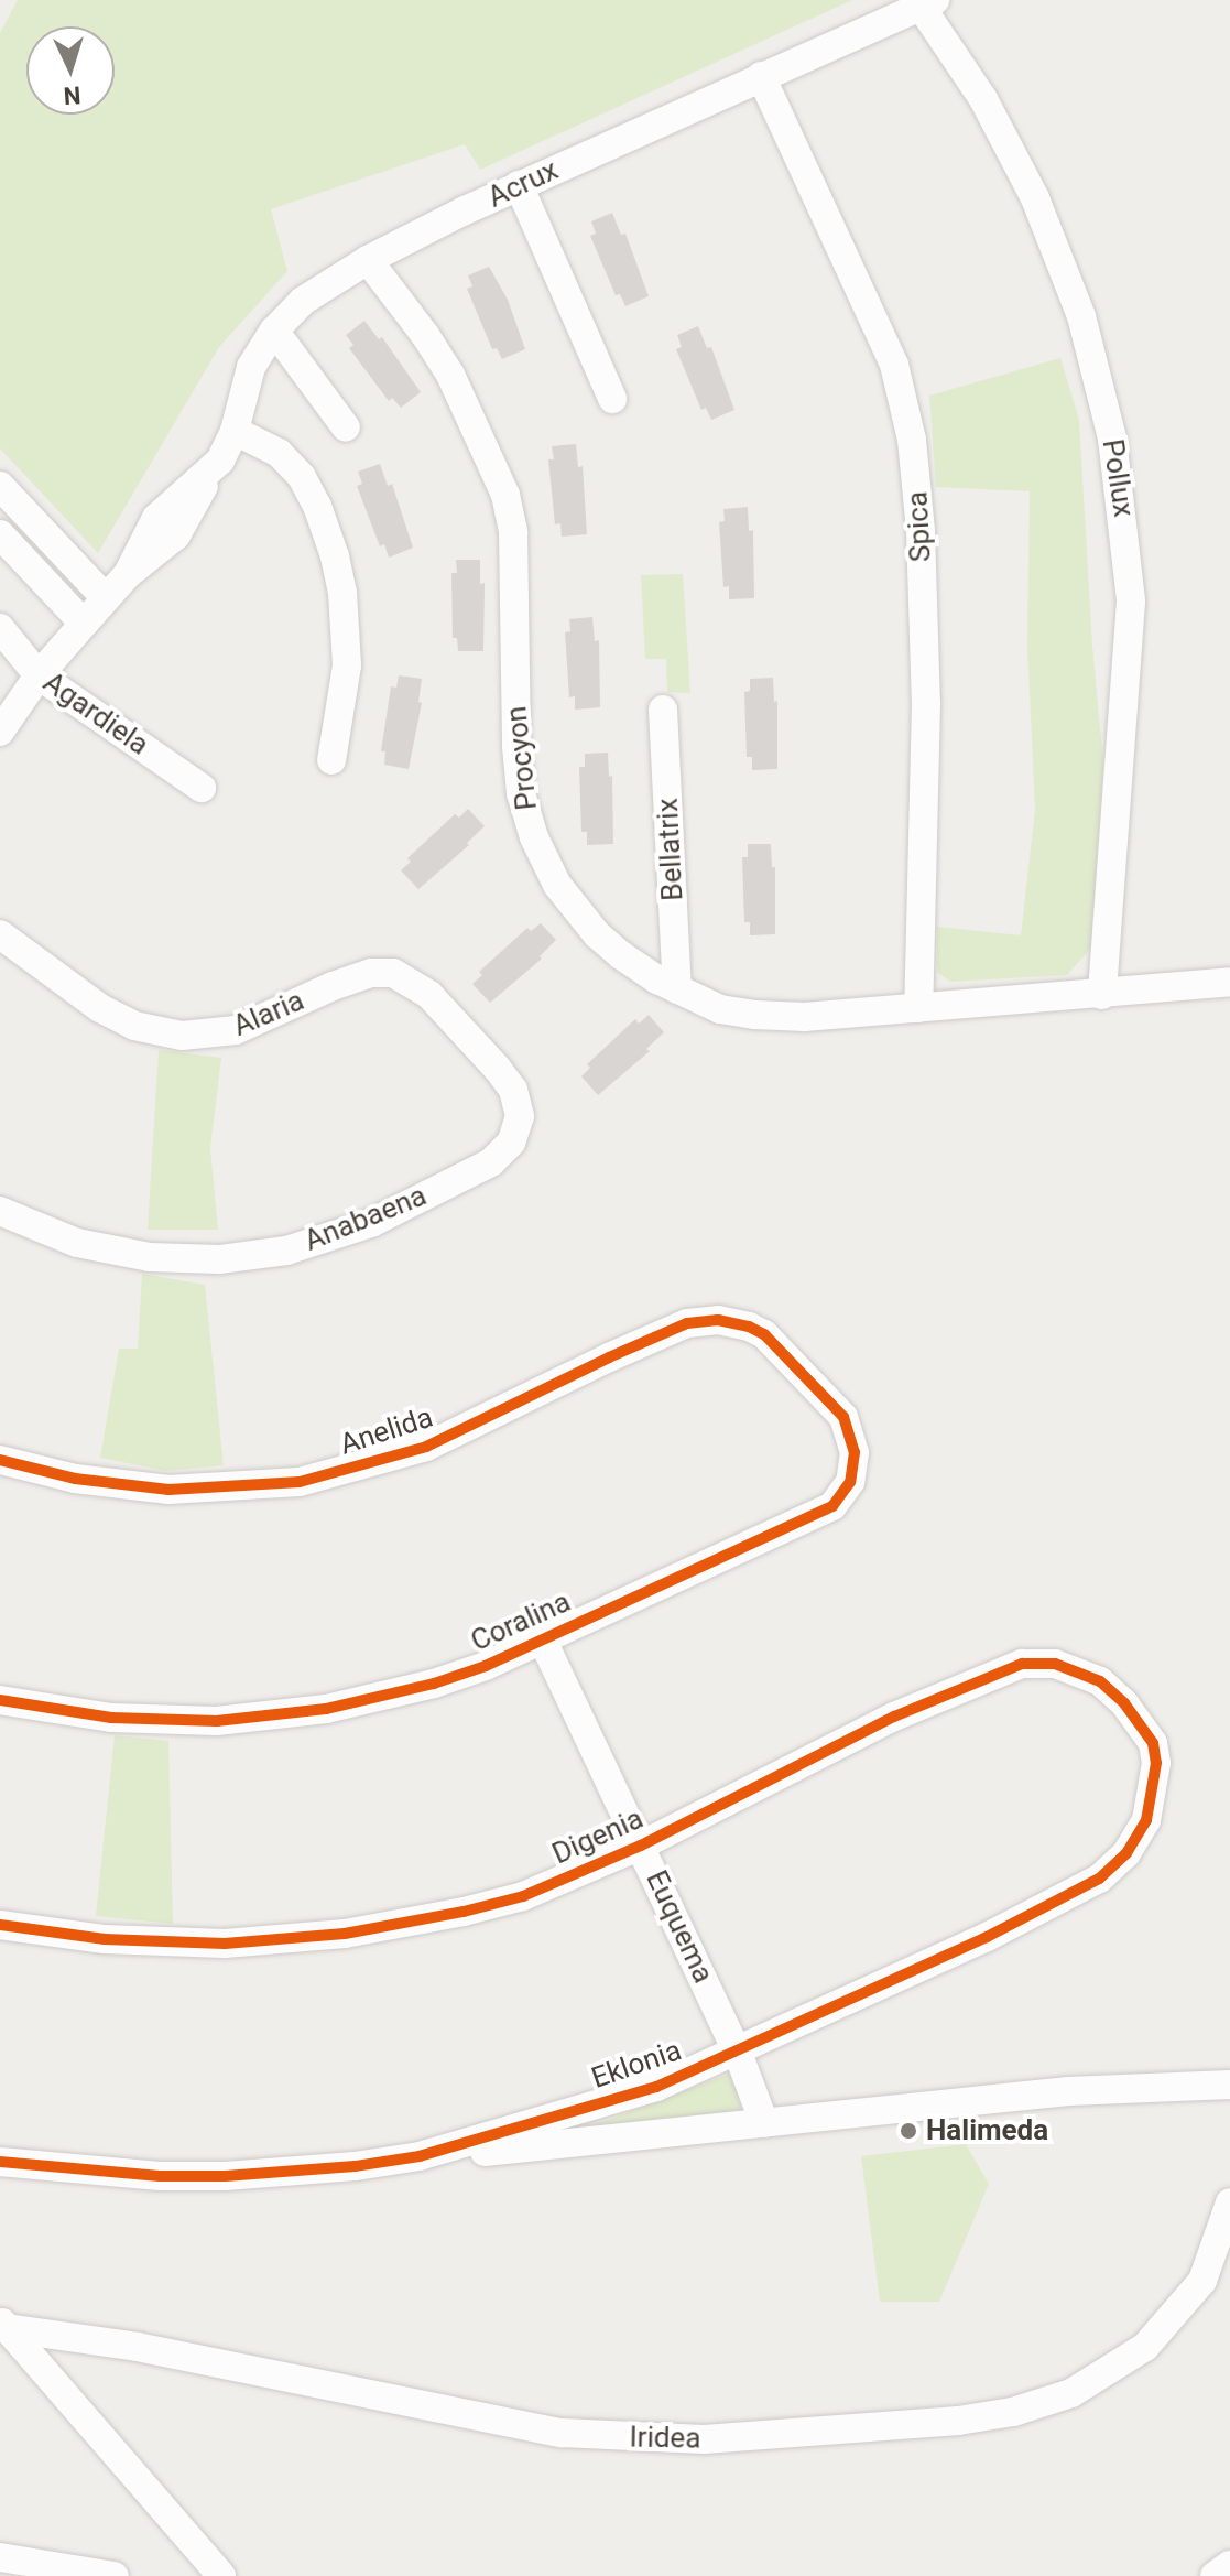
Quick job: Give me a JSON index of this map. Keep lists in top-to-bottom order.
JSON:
{
  "streets": {
    "street": [
      "Acrux",
      "Pollux",
      "Spica",
      "Agardiela",
      "Procyon",
      "Bellatrix",
      "Alaria",
      "Anabaena",
      "Anelida",
      "Coralina",
      "Digenia",
      "Euquema",
      "Eklonia",
      "Iridea"
    ]
  },
  "crossings": [
    ["Acrux", "Pollux"],
    ["Acrux", "Spica"],
    ["Acrux", "Agardiela"],
    ["Acrux", "Procyon"],
    ["Pollux", "Procyon"],
    ["Spica", "Procyon"],
    ["Procyon", "Bellatrix"],
    ["Alaria", "Anabaena"],
    ["Anelida", "Coralina"],
    ["Coralina", "Euquema"],
    ["Digenia", "Euquema"],
    ["Digenia", "Eklonia"],
    ["Euquema", "Eklonia"]
  ],
  "places": ["Halimeda"],
  "north": "bottom"
}
